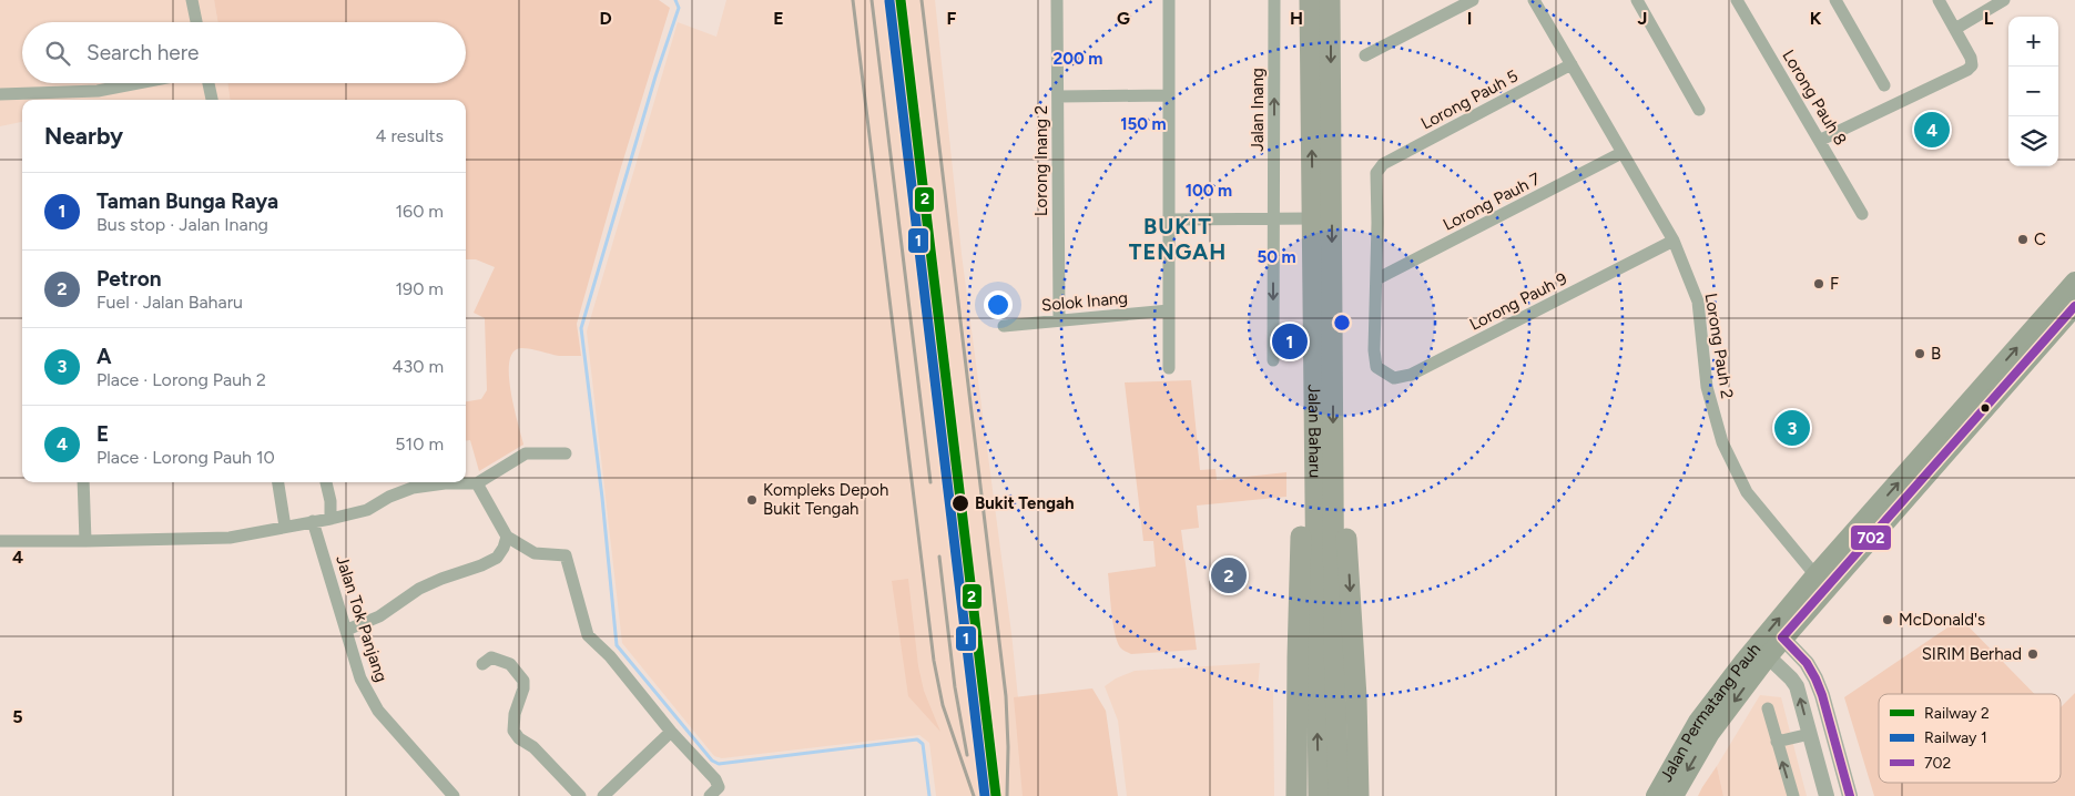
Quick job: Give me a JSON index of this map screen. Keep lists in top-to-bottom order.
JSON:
{
  "streets": {
    "highway": ["Jalan Baharu"],
    "main road": ["Jalan Permatang Pauh"],
    "street": [
      "Lorong Pauh 8",
      "Lorong Pauh 5",
      "Jalan Inang",
      "Lorong Inang 2",
      "Lorong Pauh 7",
      "Solok Inang",
      "Lorong Pauh 9",
      "Lorong Pauh 2",
      "Jalan Tok Panjang"
    ]
  },
  "crossings": [
    ["Lorong Pauh 5", "Lorong Pauh 7"],
    ["Lorong Pauh 5", "Lorong Pauh 9"],
    ["Lorong Pauh 5", "Lorong Pauh 2"],
    ["Lorong Inang 2", "Solok Inang"],
    ["Lorong Pauh 7", "Lorong Pauh 9"],
    ["Lorong Pauh 7", "Lorong Pauh 2"],
    ["Lorong Pauh 9", "Lorong Pauh 2"],
    ["Lorong Pauh 2", "Jalan Permatang Pauh"]
  ],
  "districts": ["BUKIT TENGAH"],
  "places": [
    "C",
    "F",
    "B",
    "Kompleks Depoh Bukit Tengah",
    "Bukit Tengah",
    "McDonald's",
    "SIRIM Berhad"
  ],
  "lines": ["rail line 2", "rail line 1", "transit line 702"],
  "legend": ["Railway 2", "Railway 1", "702"],
  "page": {
    "map_buttons": ["+", "−"],
    "search": "Search here",
    "heading": ["Nearby", "4 results"],
    "pins": [
      "4",
      "1",
      "3",
      "2"
    ],
    "list": [
      {
        "mark": "1",
        "name": "Taman Bunga Raya",
        "note": "Bus stop · Jalan Inang",
        "value": "160 m"
      },
      {
        "mark": "2",
        "name": "Petron",
        "note": "Fuel · Jalan Baharu",
        "value": "190 m"
      },
      {
        "mark": "3",
        "name": "A",
        "note": "Place · Lorong Pauh 2",
        "value": "430 m"
      },
      {
        "mark": "4",
        "name": "E",
        "note": "Place · Lorong Pauh 10",
        "value": "510 m"
      }
    ]
  },
  "grid": {
    "columns": [
      "D",
      "E",
      "F",
      "G",
      "H",
      "I",
      "J",
      "K",
      "L"
    ],
    "rows": ["4", "5"]
  },
  "rings": [
    "200 m",
    "150 m",
    "100 m",
    "50 m"
  ]
}
